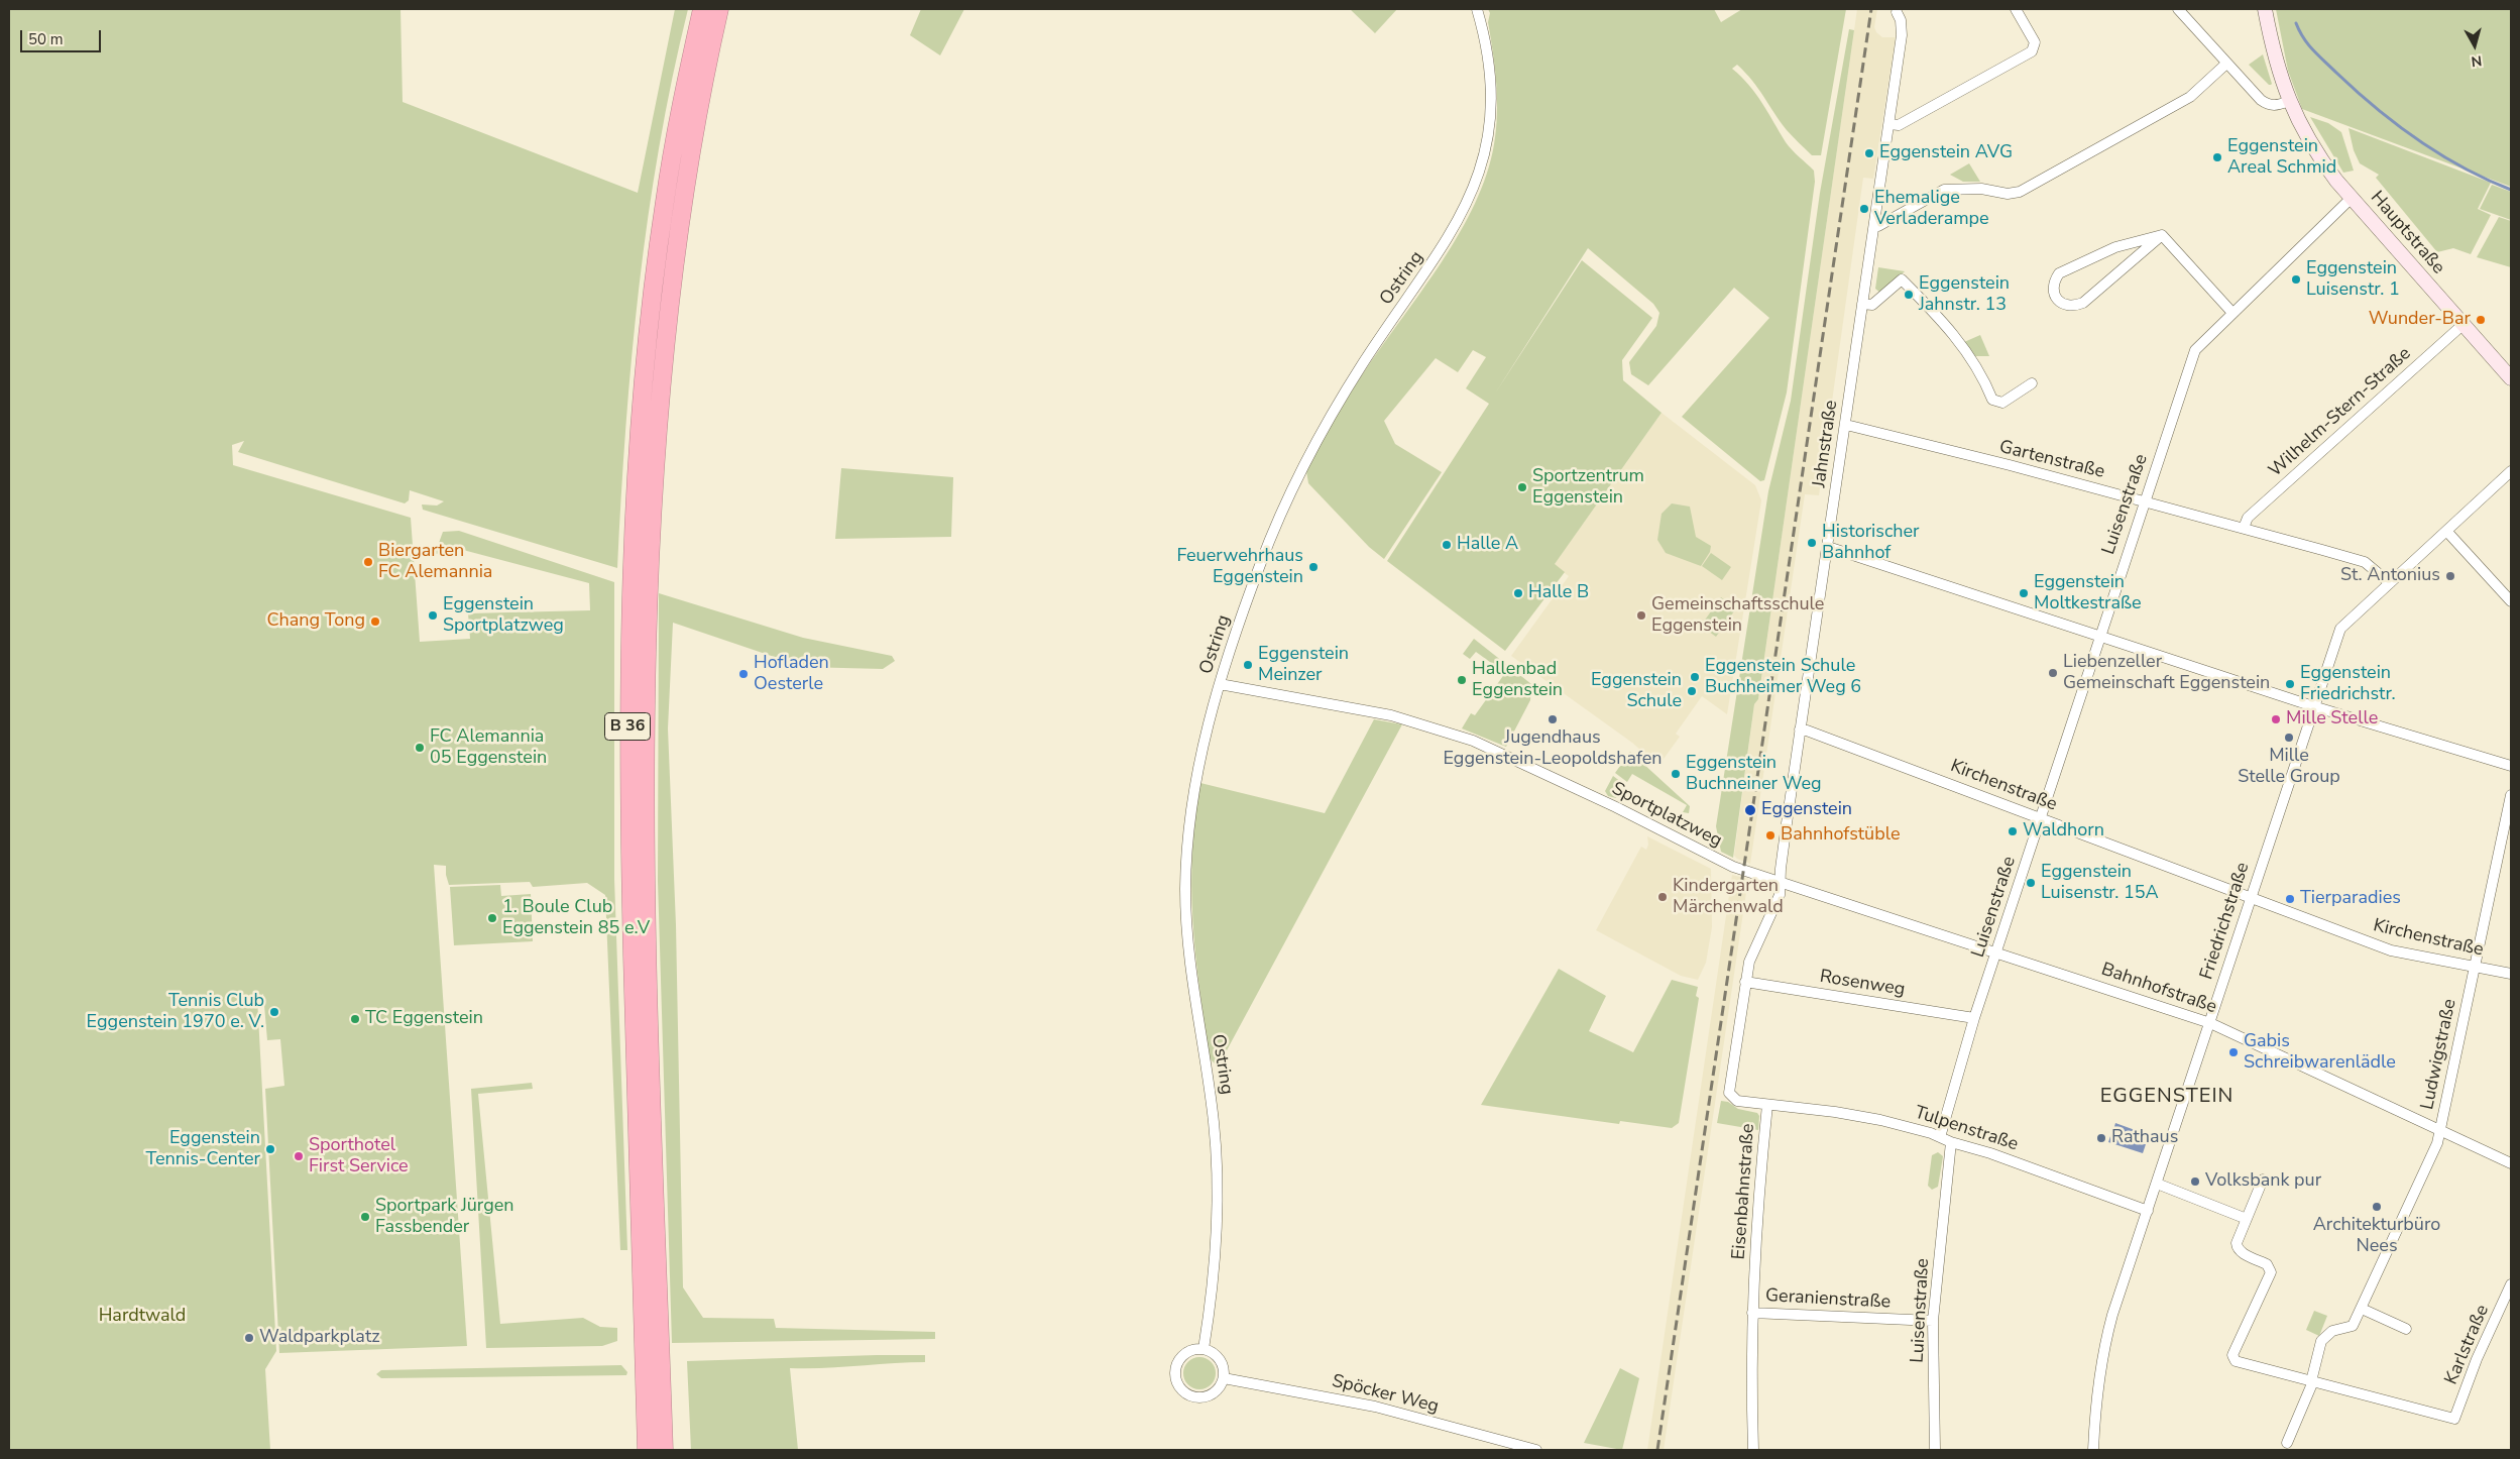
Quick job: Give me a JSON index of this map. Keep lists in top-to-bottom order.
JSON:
{
  "streets": {
    "highway": ["B 36"],
    "street": [
      "Hauptstraße",
      "Ostring",
      "Wilhelm-Stern-Straße",
      "Jahnstraße",
      "Gartenstraße",
      "Luisenstraße",
      "Kirchenstraße",
      "Sportplatzweg",
      "Friedrichstraße",
      "Rosenweg",
      "Bahnhofstraße",
      "Ludwigstraße",
      "Tulpenstraße",
      "Eisenbahnstraße",
      "Geranienstraße",
      "Karlstraße",
      "Spöcker Weg"
    ]
  },
  "crossings": [
    ["Hauptstraße", "Wilhelm-Stern-Straße"],
    ["Hauptstraße", "Luisenstraße"],
    ["Ostring", "Sportplatzweg"],
    ["Ostring", "Spöcker Weg"],
    ["Wilhelm-Stern-Straße", "Gartenstraße"],
    ["Jahnstraße", "Gartenstraße"],
    ["Jahnstraße", "Kirchenstraße"],
    ["Jahnstraße", "Sportplatzweg"],
    ["Jahnstraße", "Bahnhofstraße"],
    ["Jahnstraße", "Eisenbahnstraße"],
    ["Gartenstraße", "Luisenstraße"],
    ["Gartenstraße", "Friedrichstraße"],
    ["Luisenstraße", "Kirchenstraße"],
    ["Luisenstraße", "Rosenweg"],
    ["Luisenstraße", "Bahnhofstraße"],
    ["Luisenstraße", "Tulpenstraße"],
    ["Luisenstraße", "Geranienstraße"],
    ["Kirchenstraße", "Friedrichstraße"],
    ["Kirchenstraße", "Ludwigstraße"],
    ["Sportplatzweg", "Bahnhofstraße"],
    ["Sportplatzweg", "Eisenbahnstraße"],
    ["Friedrichstraße", "Bahnhofstraße"],
    ["Friedrichstraße", "Tulpenstraße"],
    ["Rosenweg", "Eisenbahnstraße"],
    ["Bahnhofstraße", "Ludwigstraße"],
    ["Bahnhofstraße", "Eisenbahnstraße"],
    ["Ludwigstraße", "Karlstraße"],
    ["Tulpenstraße", "Eisenbahnstraße"],
    ["Eisenbahnstraße", "Geranienstraße"]
  ],
  "districts": ["EGGENSTEIN"],
  "parks": ["Hardtwald"],
  "places": [
    "Eggenstein AVG",
    "Eggenstein Areal Schmid",
    "Ehemalige Verladerampe",
    "Eggenstein Luisenstr. 1",
    "Eggenstein Jahnstr. 13",
    "Wunder-Bar",
    "Sportzentrum Eggenstein",
    "Historischer Bahnhof",
    "Halle A",
    "Biergarten FC Alemannia",
    "Feuerwehrhaus Eggenstein",
    "St. Antonius",
    "Halle B",
    "Eggenstein Moltkestraße",
    "Eggenstein Sportplatzweg",
    "Gemeinschaftsschule Eggenstein",
    "Chang Tong",
    "Eggenstein Meinzer",
    "Liebenzeller Gemeinschaft Eggenstein",
    "Hofladen Oesterle",
    "Eggenstein Schule Buchheimer Weg 6",
    "Hallenbad Eggenstein",
    "Eggenstein Friedrichstr.",
    "Eggenstein Schule",
    "Jugendhaus Eggenstein-Leopoldshafen",
    "Mille Stelle",
    "Mille Stelle Group",
    "FC Alemannia 05 Eggenstein",
    "Eggenstein Buchneiner Weg",
    "Eggenstein",
    "Waldhorn",
    "Bahnhofstüble",
    "Eggenstein Luisenstr. 15A",
    "Kindergarten Märchenwald",
    "Tierparadies",
    "1. Boule Club Eggenstein 85 e.V",
    "Tennis Club Eggenstein 1970 e. V.",
    "TC Eggenstein",
    "Gabis Schreibwarenlädle",
    "Rathaus",
    "Eggenstein Tennis-Center",
    "Sporthotel First Service",
    "Volksbank pur",
    "Architekturbüro Nees",
    "Sportpark Jürgen Fassbender",
    "Waldparkplatz"
  ],
  "scale_bar": "50 m",
  "north": "bottom"
}
